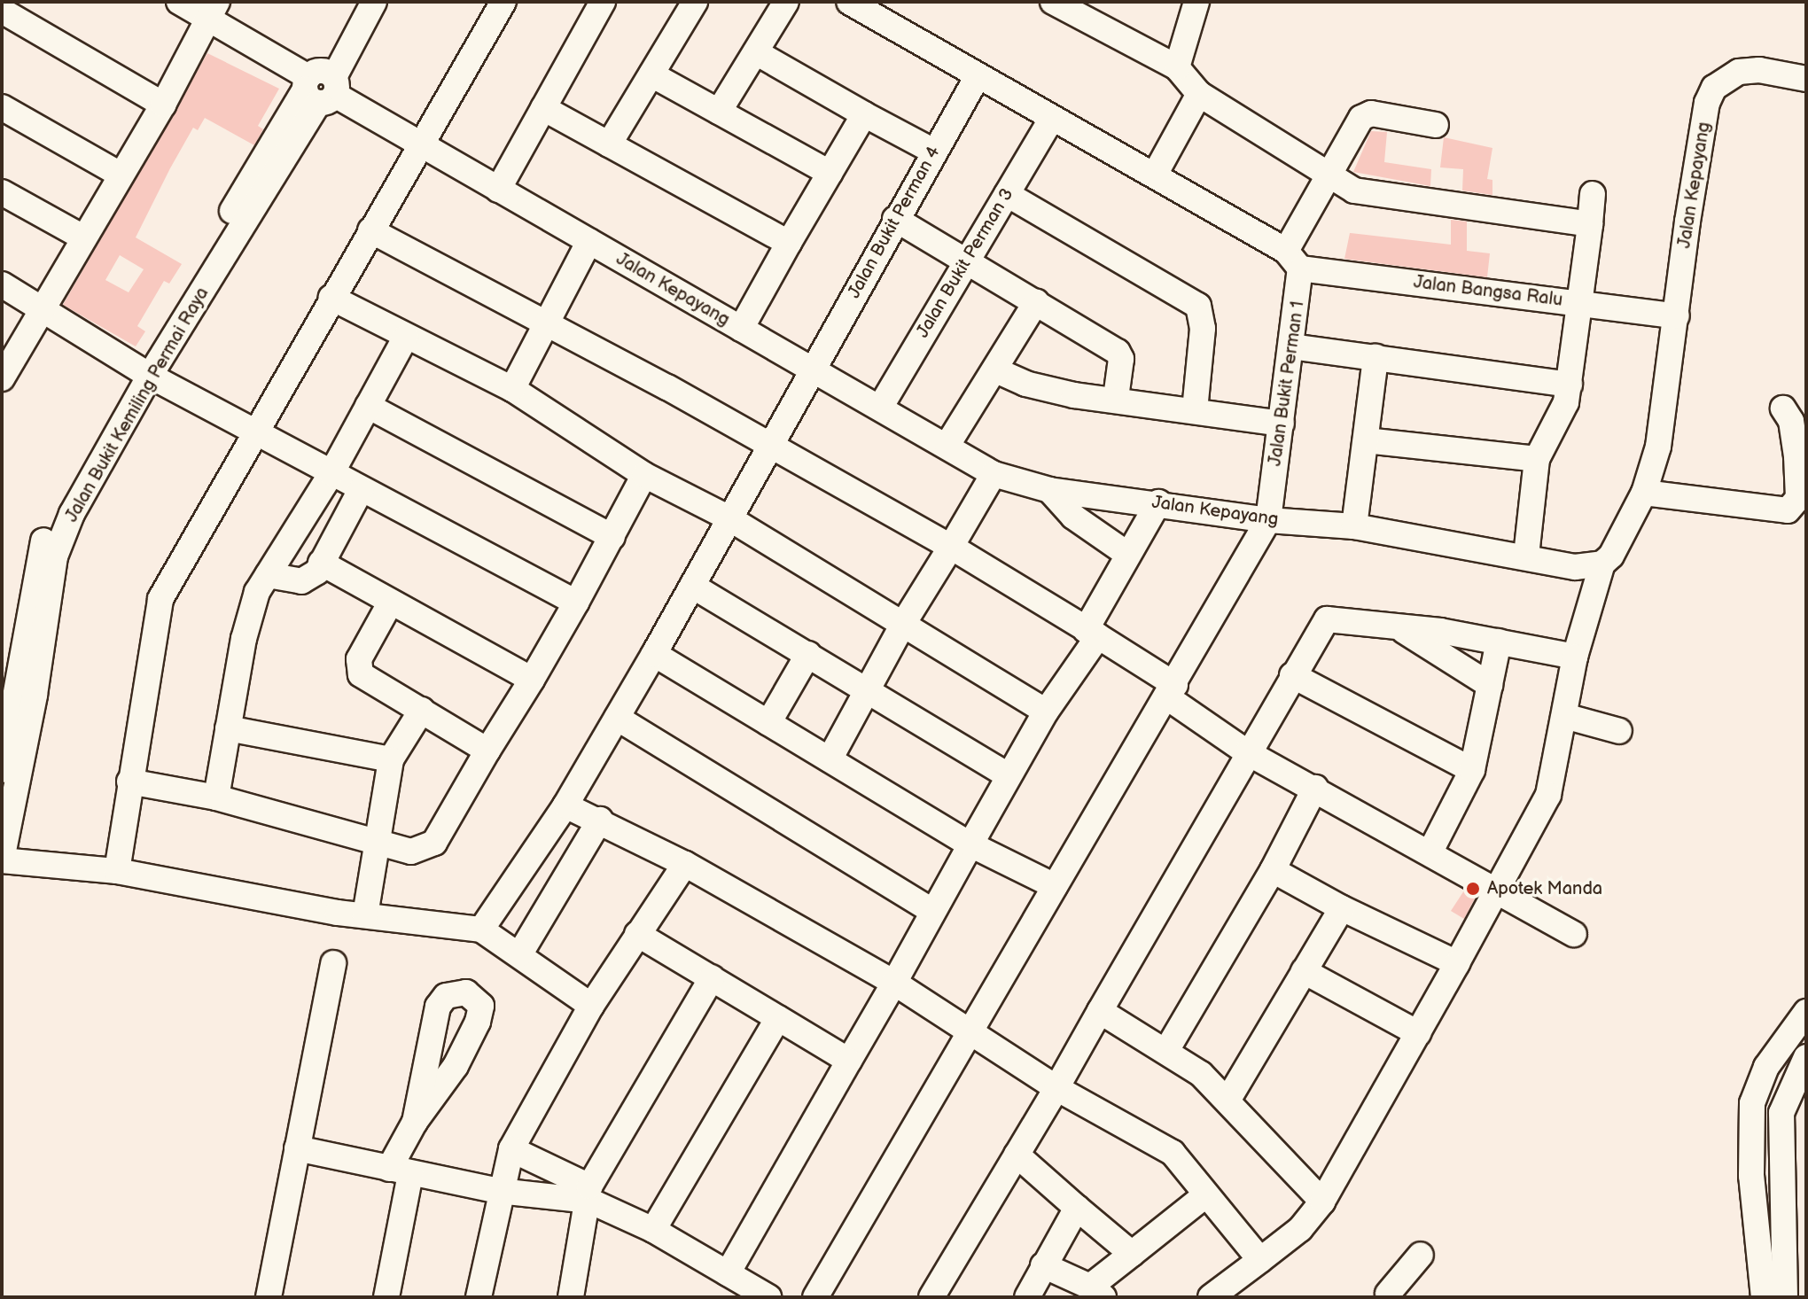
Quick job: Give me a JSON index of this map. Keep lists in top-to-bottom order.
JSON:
{
  "streets": {
    "street": [
      "Jalan Kepayang",
      "Jalan Bukit Perman 4",
      "Jalan Bukit Perman 3",
      "Jalan Bangsa Ralu",
      "Jalan Bukit Perman 1",
      "Jalan Bukit Kemiling Permai Raya"
    ]
  },
  "crossings": [
    ["Jalan Kepayang", "Jalan Bukit Perman 4"],
    ["Jalan Kepayang", "Jalan Bukit Perman 3"],
    ["Jalan Kepayang", "Jalan Bangsa Ralu"],
    ["Jalan Kepayang", "Jalan Bukit Perman 1"],
    ["Jalan Kepayang", "Jalan Bukit Kemiling Permai Raya"],
    ["Jalan Bangsa Ralu", "Jalan Bukit Perman 1"]
  ],
  "places": ["Apotek Manda"]
}
